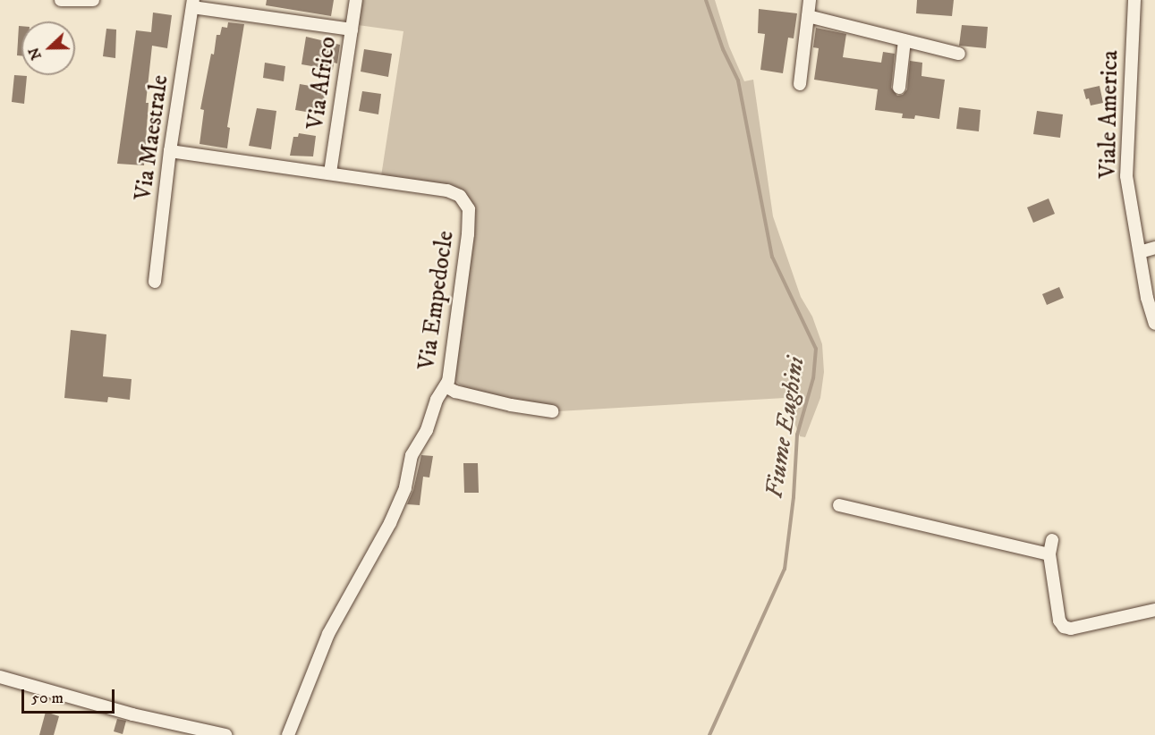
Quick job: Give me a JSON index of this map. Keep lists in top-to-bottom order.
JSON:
{
  "streets": {
    "street": [
      "Via Africo",
      "Viale America",
      "Via Maestrale",
      "Via Empedocle"
    ]
  },
  "crossings": [
    ["Via Africo", "Via Empedocle"],
    ["Via Maestrale", "Via Empedocle"]
  ],
  "water": ["Fiume Eughini"],
  "scale_bar": "50 m",
  "north": "left"
}
